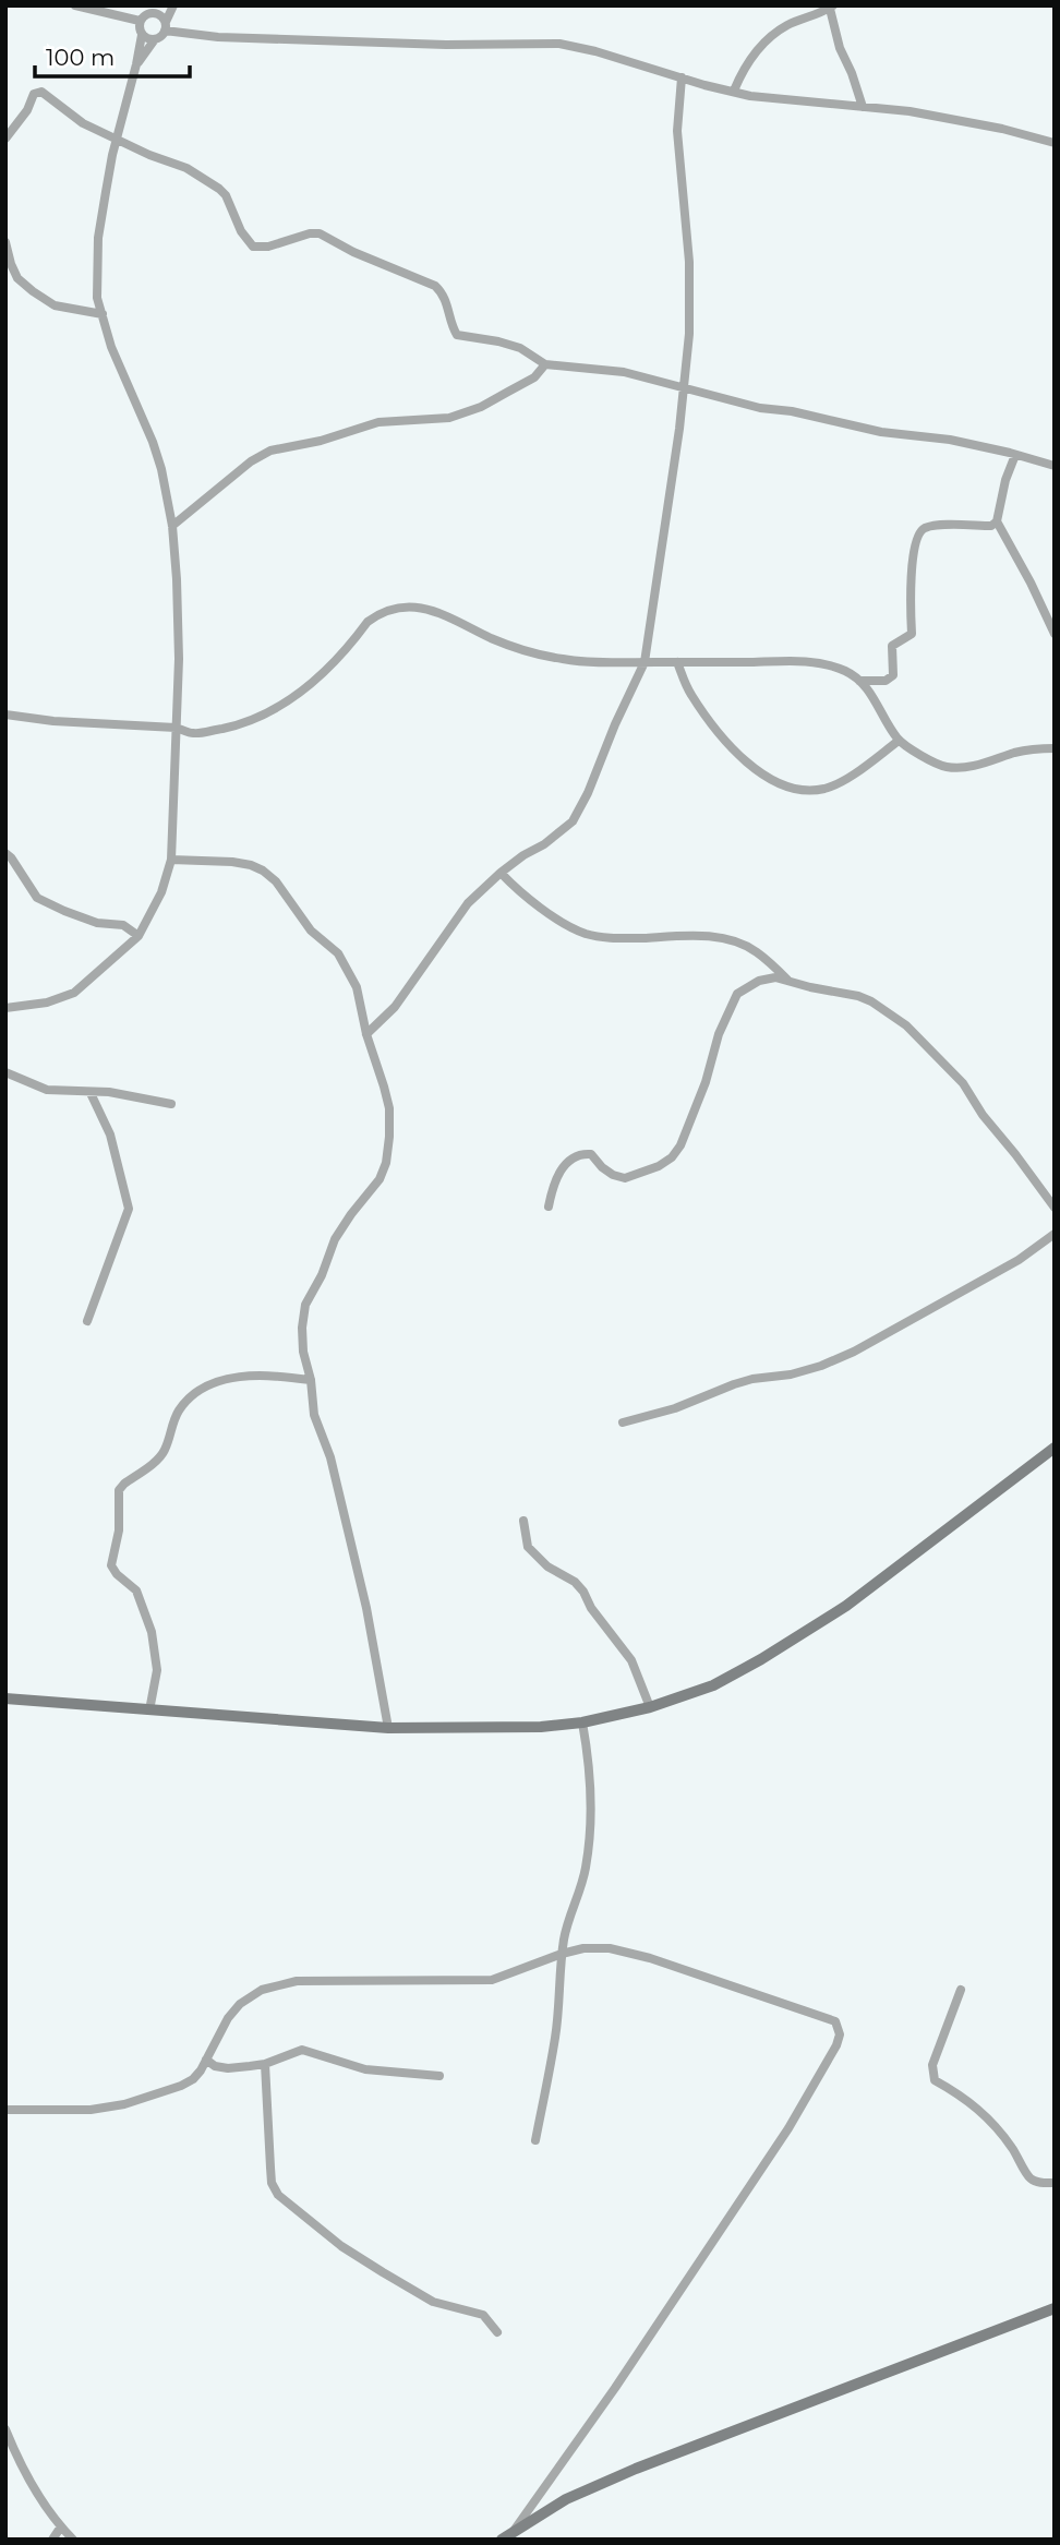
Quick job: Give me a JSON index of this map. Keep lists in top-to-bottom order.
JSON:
{
  "scale_bar": "100 m"
}
